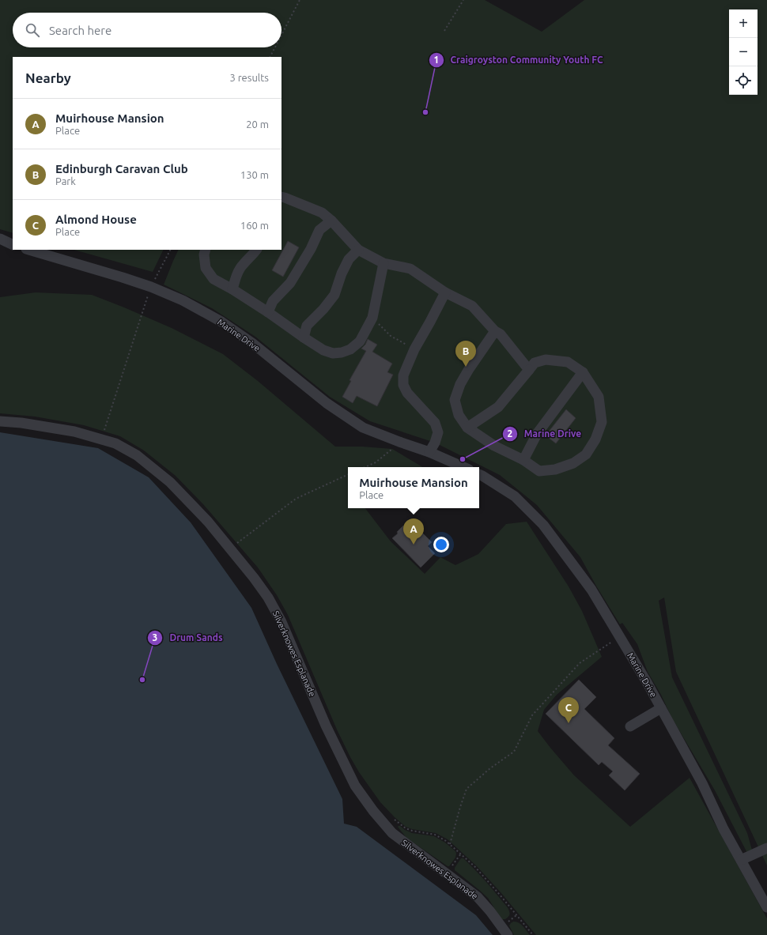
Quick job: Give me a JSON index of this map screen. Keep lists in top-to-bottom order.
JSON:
{
  "streets": {
    "street": ["Marine Drive", "Silverknowes Esplanade"]
  },
  "places": ["Craigroyston Community Youth FC", "Marine Drive", "Drum Sands"],
  "page": {
    "map_buttons": ["+", "−"],
    "search": "Search here",
    "heading": ["Nearby", "3 results"],
    "list": [
      {
        "mark": "A",
        "name": "Muirhouse Mansion",
        "note": "Place",
        "value": "20 m"
      },
      {
        "mark": "B",
        "name": "Edinburgh Caravan Club",
        "note": "Park",
        "value": "130 m"
      },
      {
        "mark": "C",
        "name": "Almond House",
        "note": "Place",
        "value": "160 m"
      }
    ],
    "pins": ["B", "A", "C"],
    "popup": ["Muirhouse Mansion", "Place"]
  }
}
